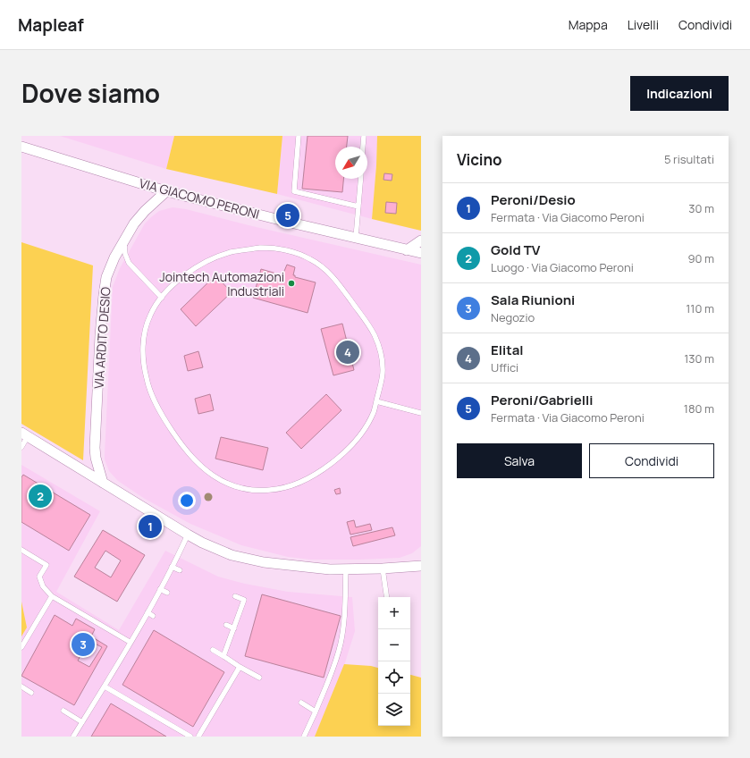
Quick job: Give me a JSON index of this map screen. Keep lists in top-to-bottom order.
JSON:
{
  "streets": {
    "street": ["VIA GIACOMO PERONI", "VIA ARDITO DESIO"]
  },
  "crossings": [
    ["VIA GIACOMO PERONI", "VIA ARDITO DESIO"]
  ],
  "places": ["Jointech Automazioni Industriali"],
  "north": "bottom left",
  "page": {
    "header": "Mapleaf",
    "nav": ["Mappa", "Livelli", "Condividi"],
    "title": "Dove siamo",
    "buttons": [
      "Indicazioni",
      ["Salva", "Condividi"]
    ],
    "heading": ["Vicino", "5 risultati"],
    "list": [
      {
        "mark": "1",
        "name": "Peroni/Desio",
        "note": "Fermata · Via Giacomo Peroni",
        "value": "30 m"
      },
      {
        "mark": "2",
        "name": "Gold TV",
        "note": "Luogo · Via Giacomo Peroni",
        "value": "90 m"
      },
      {
        "mark": "3",
        "name": "Sala Riunioni",
        "note": "Negozio",
        "value": "110 m"
      },
      {
        "mark": "4",
        "name": "Elital",
        "note": "Uffici",
        "value": "130 m"
      },
      {
        "mark": "5",
        "name": "Peroni/Gabrielli",
        "note": "Fermata · Via Giacomo Peroni",
        "value": "180 m"
      }
    ],
    "pins": [
      "5",
      "4",
      "2",
      "1",
      "3"
    ],
    "map_buttons": ["+", "−"]
  }
}
